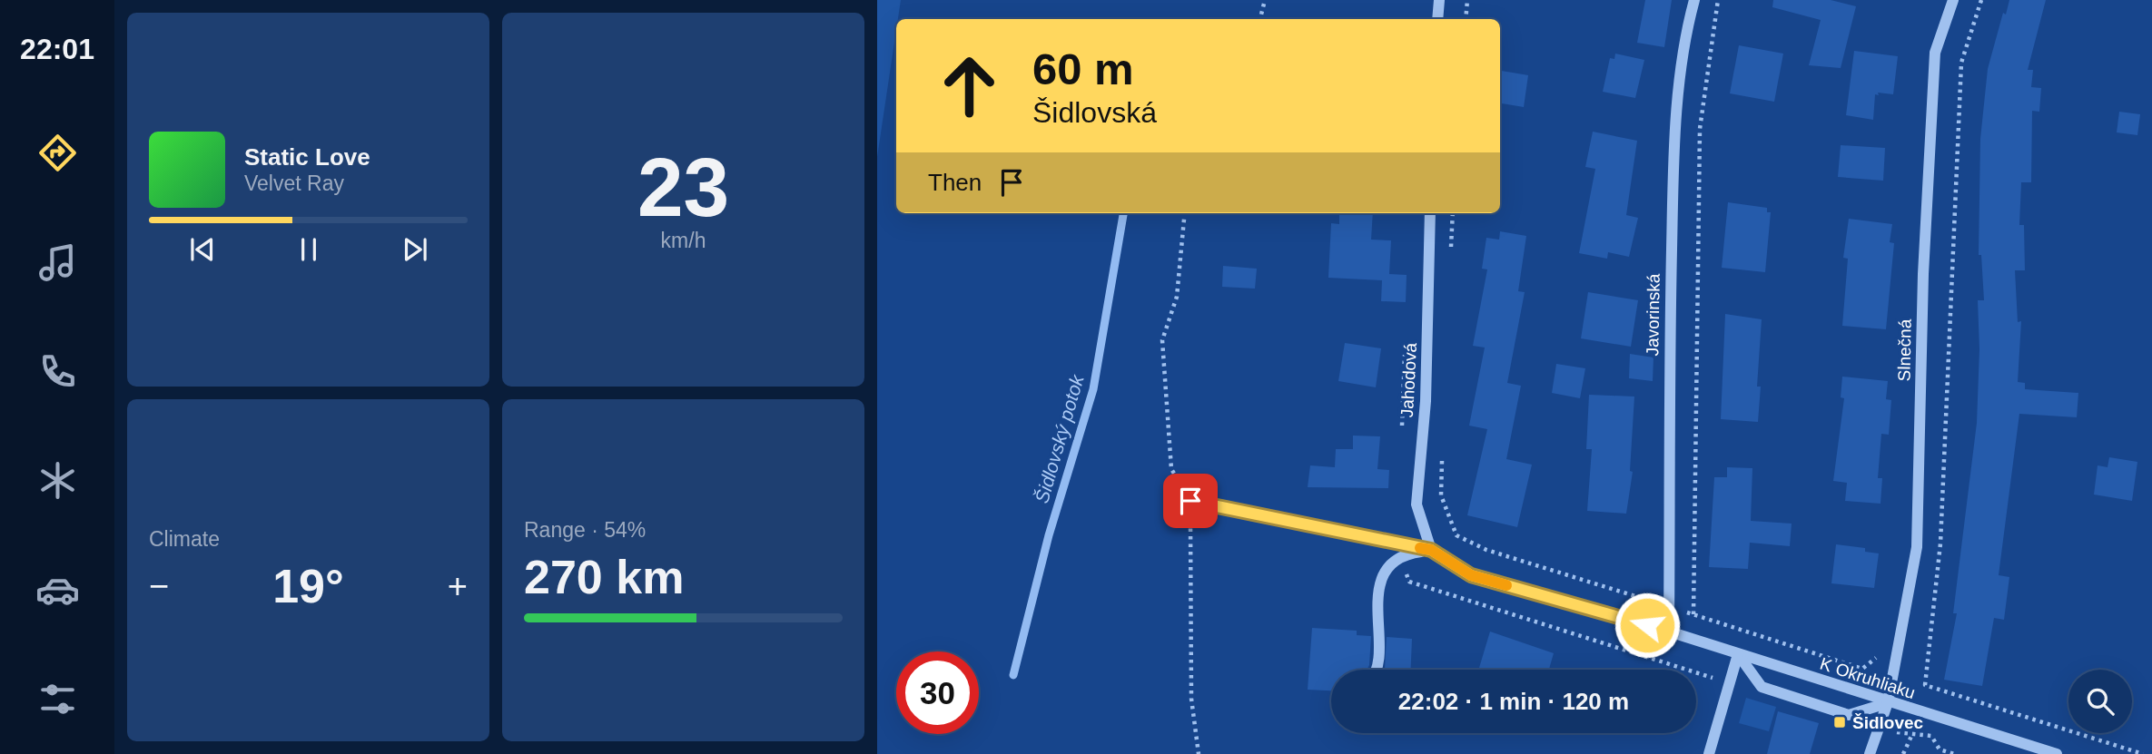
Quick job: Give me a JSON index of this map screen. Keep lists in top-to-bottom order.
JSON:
{
  "streets": {
    "street": [
      "Javorinská",
      "Slnečná",
      "Jahodová",
      "K Okruhliaku"
    ]
  },
  "crossings": [
    ["Javorinská", "K Okruhliaku"],
    ["Slnečná", "K Okruhliaku"]
  ],
  "water": ["Šidlovský potok"],
  "places": {
    "transit": ["Šidlovec"]
  },
  "page": {
    "tabs": "22:01",
    "tile": [
      ["23", "km/h"],
      "Climate",
      ["Range · 54%", "270 km"]
    ],
    "turn": ["60 m", "Šidlovská"],
    "song": ["Static Love", "Velvet Ray"],
    "then": "Then",
    "heat": ["−", "19°", "+"],
    "limit": "30",
    "trip": "22:02 · 1 min · 120 m"
  }
}
